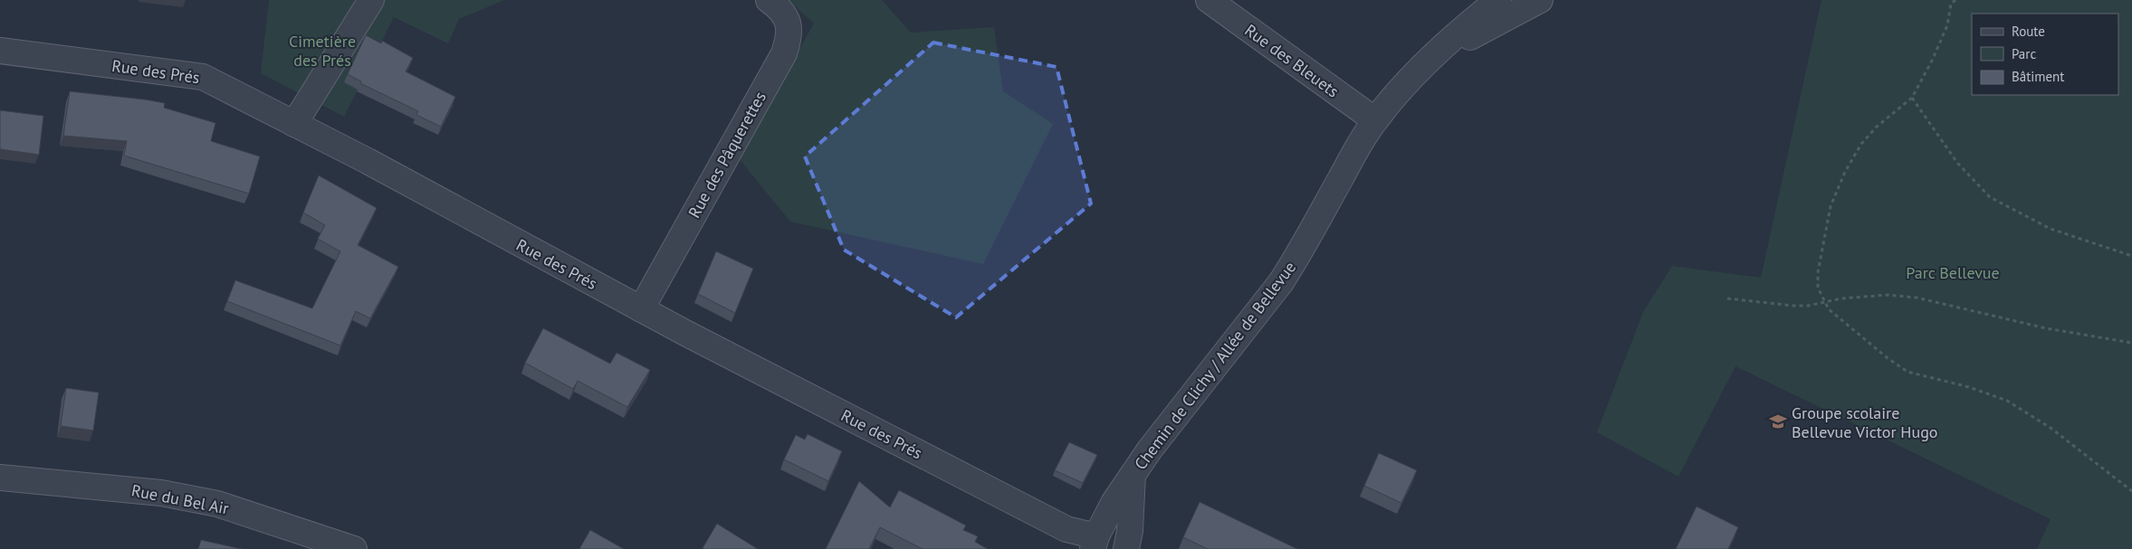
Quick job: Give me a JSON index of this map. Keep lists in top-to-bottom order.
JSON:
{
  "streets": {
    "street": [
      "Rue des Bleuets",
      "Rue des Prés",
      "Rue des Pâquerettes",
      "Chemin de Clichy / Allée de Bellevue",
      "Rue du Bel Air"
    ]
  },
  "crossings": [
    ["Rue des Bleuets", "Chemin de Clichy / Allée de Bellevue"],
    ["Rue des Prés", "Rue des Pâquerettes"],
    ["Rue des Prés", "Chemin de Clichy / Allée de Bellevue"]
  ],
  "parks": ["Cimetière des Prés", "Parc Bellevue"],
  "places": {
    "school or university": ["Groupe scolaire Bellevue Victor Hugo"]
  },
  "legend": ["Route", "Parc", "Bâtiment"]
}
